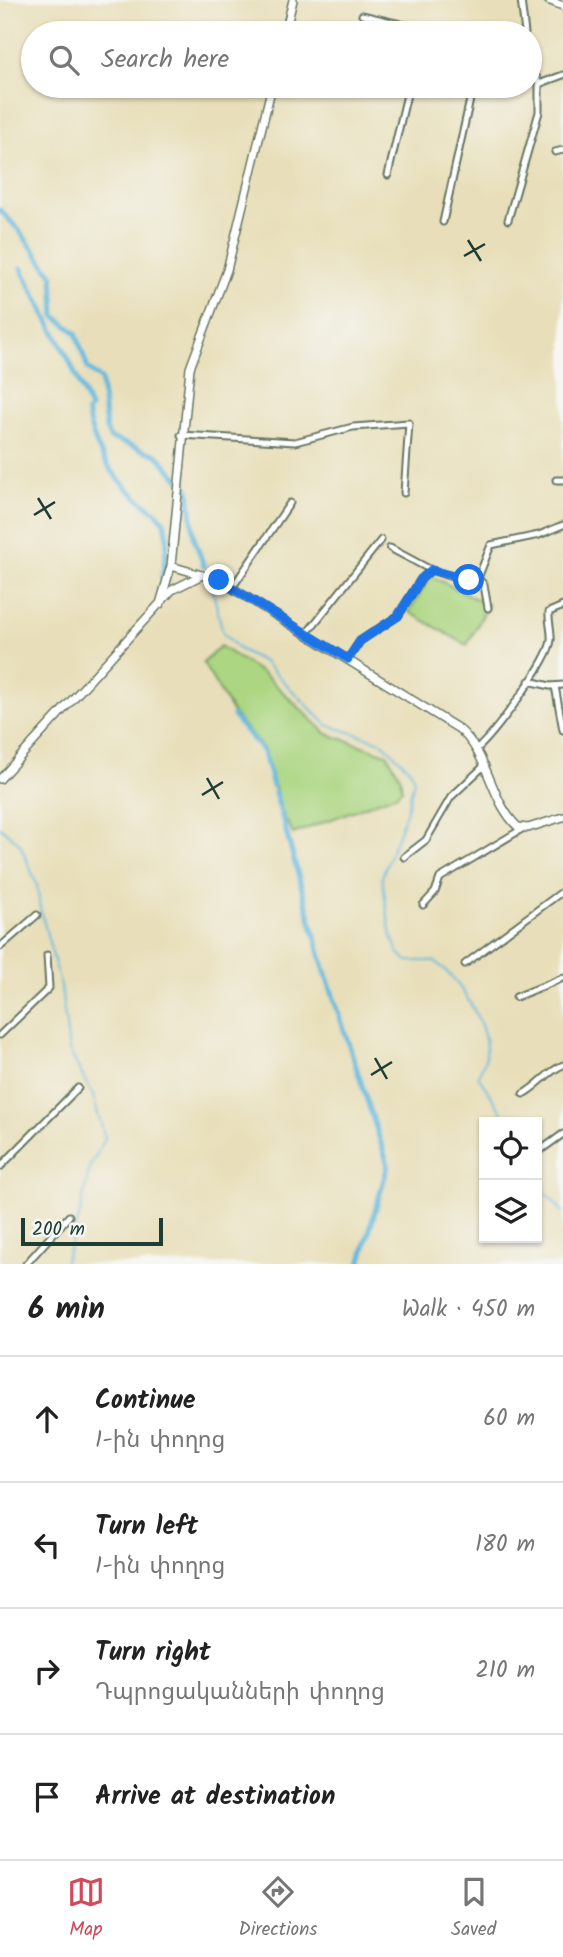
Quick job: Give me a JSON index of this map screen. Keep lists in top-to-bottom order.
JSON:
{
  "scale_bar": "200 m",
  "page": {
    "search": "Search here",
    "scale": "200 m",
    "heading": ["6 min", "Walk · 450 m"],
    "list": [
      ["Continue", "1-ին փողոց", "60 m"],
      ["Turn left", "1-ին փողոց", "180 m"],
      ["Turn right", "Դպրոցականների փողոց", "210 m"],
      "Arrive at destination"
    ],
    "nav": ["Map", "Directions", "Saved"]
  }
}
